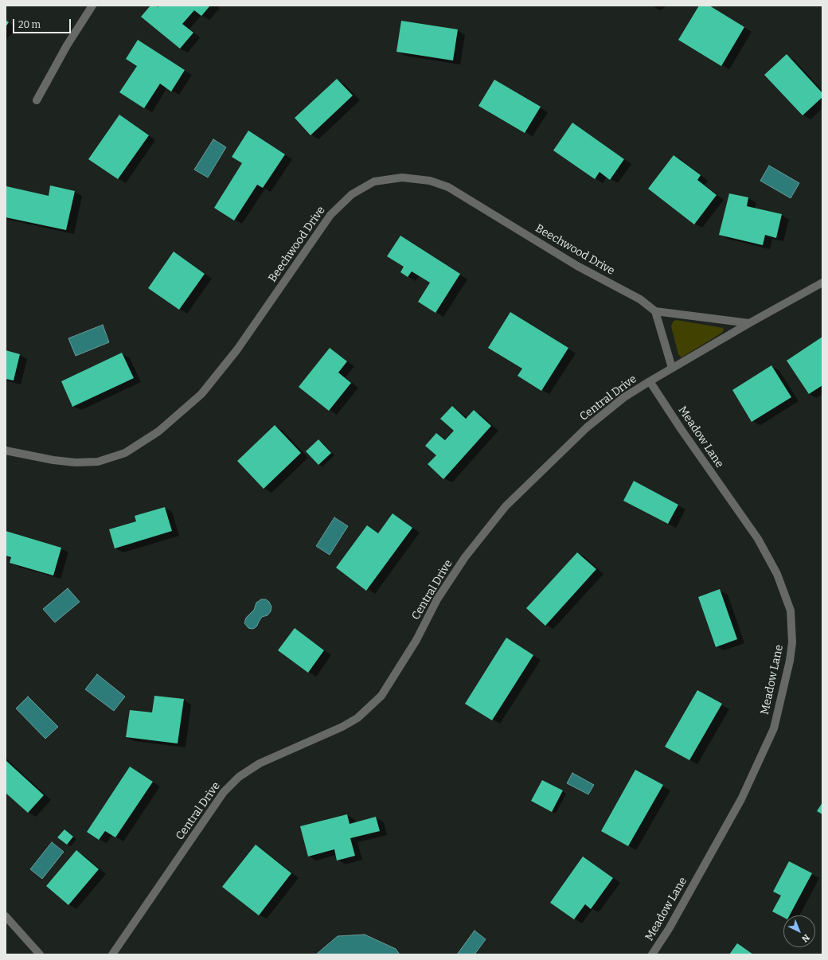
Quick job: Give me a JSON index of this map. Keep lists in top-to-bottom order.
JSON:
{
  "streets": {
    "street": ["Beechwood Drive", "Central Drive", "Meadow Lane"]
  },
  "crossings": [
    ["Beechwood Drive", "Central Drive"],
    ["Central Drive", "Meadow Lane"]
  ],
  "scale_bar": "20 m",
  "north": "bottom right"
}
